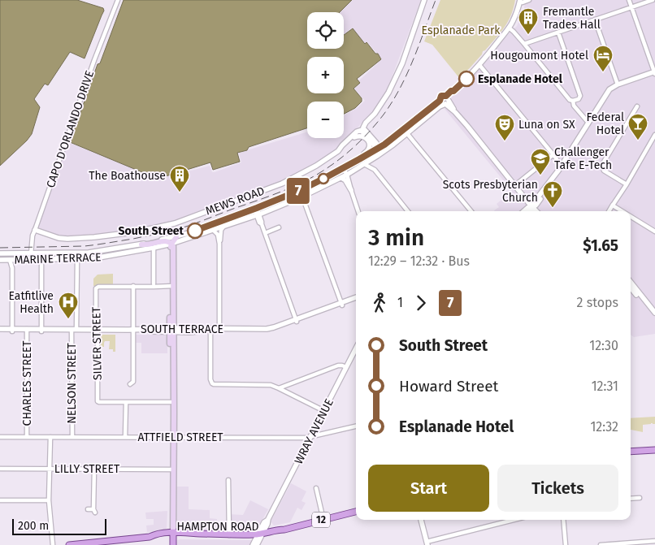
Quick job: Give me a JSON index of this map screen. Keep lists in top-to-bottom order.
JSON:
{
  "streets": {
    "main road": ["12", "HAMPTON ROAD"],
    "street": [
      "CAPO D'ORLANDO DRIVE",
      "MEWS ROAD",
      "MARINE TERRACE",
      "SOUTH TERRACE",
      "SILVER STREET",
      "CHARLES STREET",
      "NELSON STREET",
      "WRAY AVENUE",
      "ATTFIELD STREET",
      "LILLY STREET"
    ]
  },
  "crossings": [
    ["CAPO D'ORLANDO DRIVE", "MEWS ROAD"],
    ["CAPO D'ORLANDO DRIVE", "MARINE TERRACE"],
    ["MARINE TERRACE", "NELSON STREET"],
    ["SOUTH TERRACE", "SILVER STREET"],
    ["SOUTH TERRACE", "CHARLES STREET"],
    ["SOUTH TERRACE", "NELSON STREET"],
    ["CHARLES STREET", "ATTFIELD STREET"],
    ["NELSON STREET", "ATTFIELD STREET"],
    ["WRAY AVENUE", "ATTFIELD STREET"],
    ["WRAY AVENUE", "HAMPTON ROAD"]
  ],
  "parks": ["Esplanade Park"],
  "places": {
    "building": ["Fremantle Trades Hall", "The Boathouse"],
    "hotel": ["Hougoumont Hotel"],
    "other": ["Esplanade Hotel", "South Street"],
    "bar": ["Federal Hotel"],
    "theatre": ["Luna on SX"],
    "school or university": ["Challenger Tafe E-Tech"],
    "church": ["Scots Presbyterian Church"],
    "hospital": ["Eatfitlive Health"]
  },
  "lines": ["bus line 7"],
  "scale_bar": "200 m",
  "page": {
    "on_map": "7",
    "map_buttons": ["+", "−"],
    "heading": ["3 min", "12:29 – 12:32 · Bus", "$1.65"],
    "legs": ["1", "7", "2 stops"],
    "list": [
      {
        "name": "South Street",
        "value": "12:30"
      },
      {
        "name": "Howard Street",
        "value": "12:31"
      },
      {
        "name": "Esplanade Hotel",
        "value": "12:32"
      }
    ],
    "buttons": ["Start", "Tickets"],
    "scale": "200 m"
  }
}
